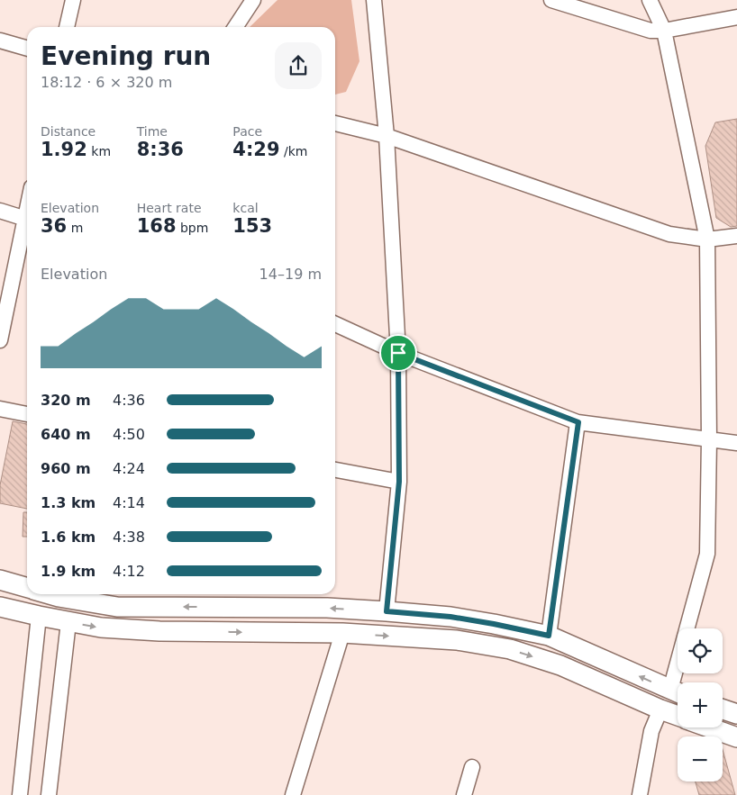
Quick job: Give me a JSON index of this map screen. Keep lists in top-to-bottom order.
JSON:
{
  "page": {
    "heading": ["Evening run", "18:12 · 6 × 320 m"],
    "stats": [
      ["Distance", "1.92 km"],
      ["Time", "8:36"],
      ["Pace", "4:29 /km"],
      ["Elevation", "36 m"],
      ["Heart rate", "168 bpm"],
      ["kcal", "153"]
    ],
    "chart": ["Elevation", "14–19 m"],
    "list": [
      {
        "name": "320 m",
        "note": "4:36"
      },
      {
        "name": "640 m",
        "note": "4:50"
      },
      {
        "name": "960 m",
        "note": "4:24"
      },
      {
        "name": "1.3 km",
        "note": "4:14"
      },
      {
        "name": "1.6 km",
        "note": "4:38"
      },
      {
        "name": "1.9 km",
        "note": "4:12"
      }
    ],
    "map_buttons": ["+", "−"]
  }
}
